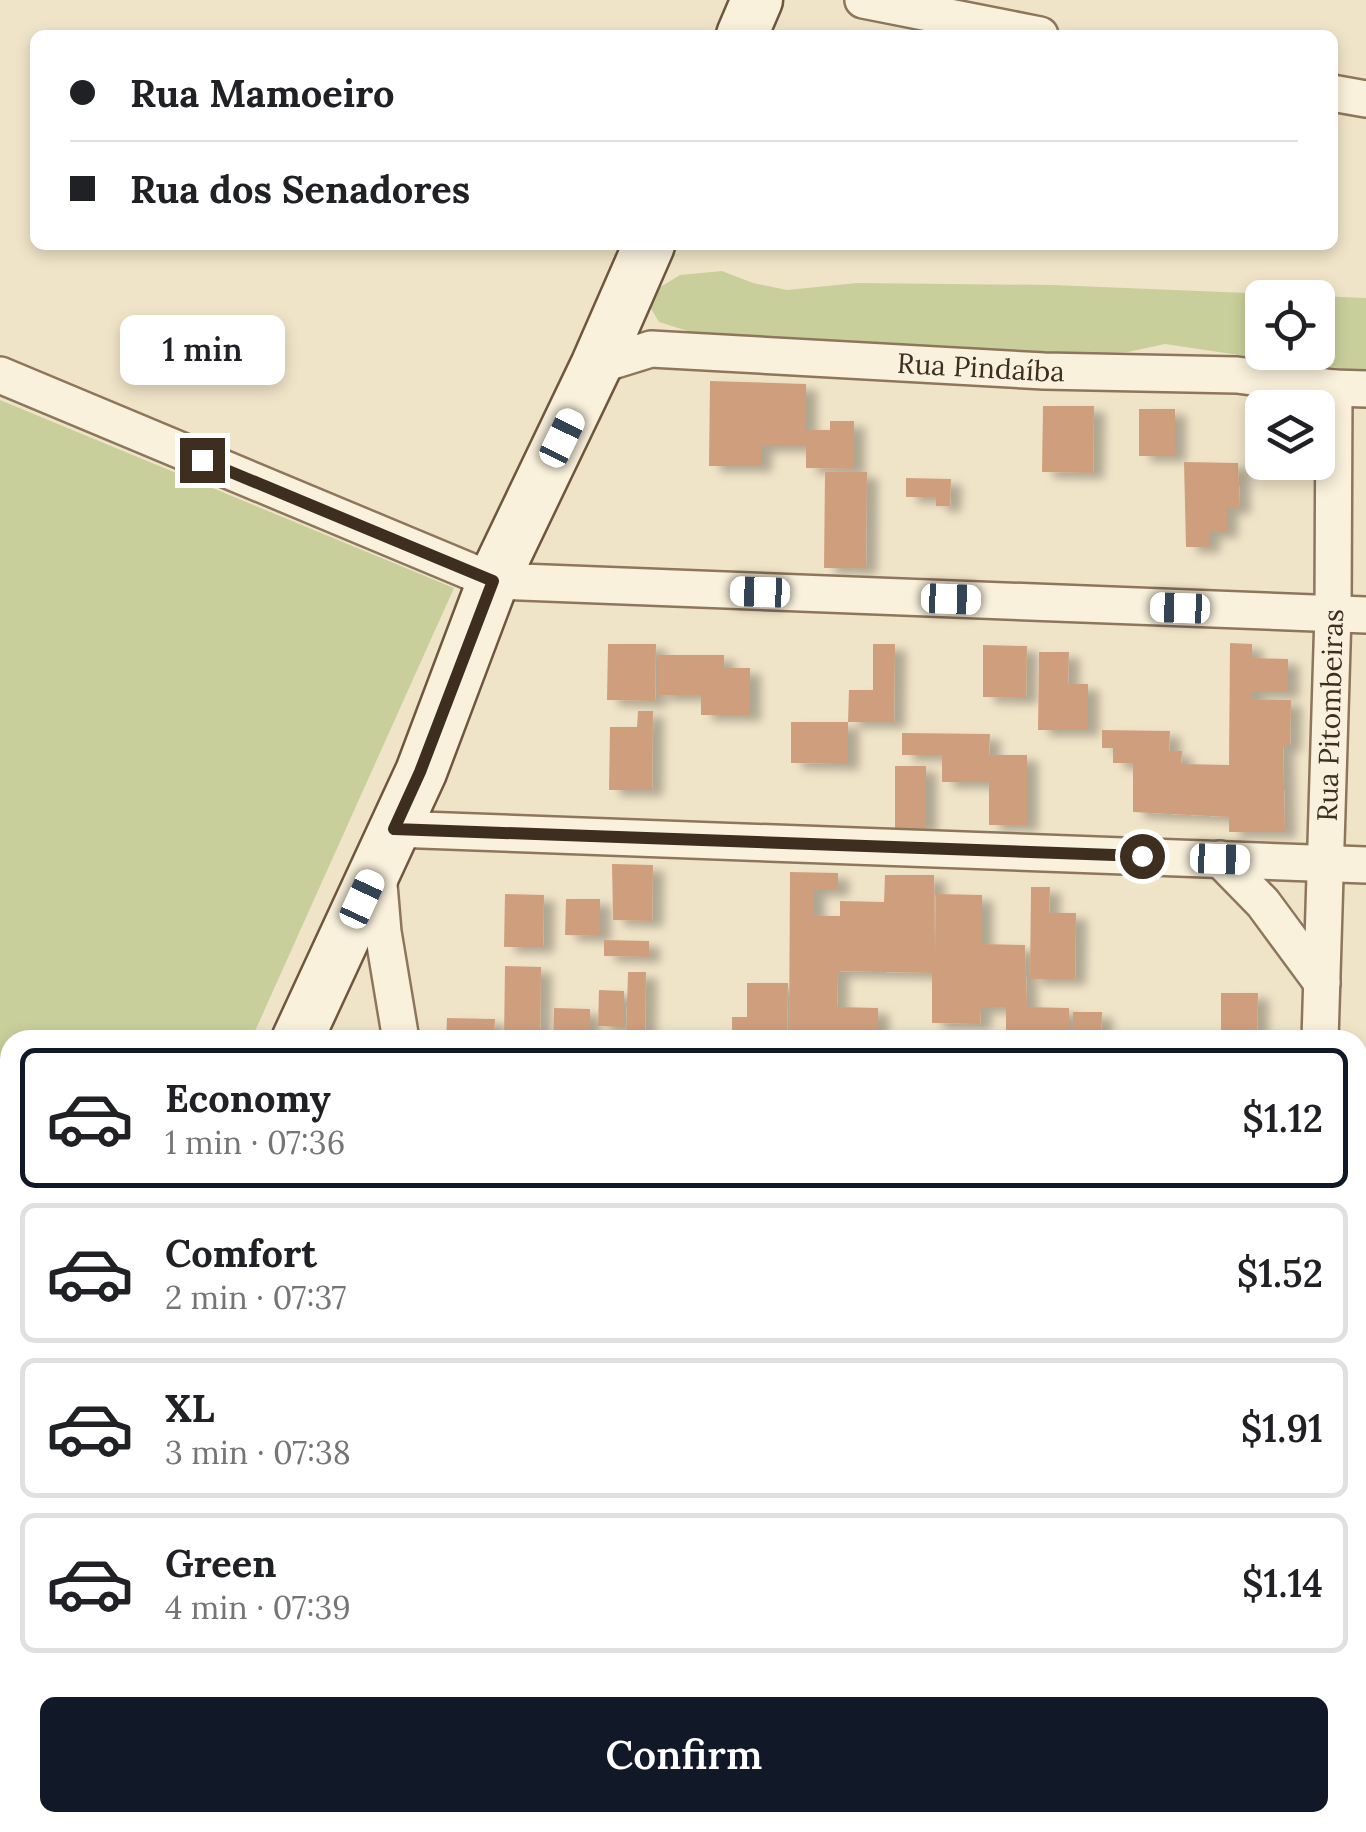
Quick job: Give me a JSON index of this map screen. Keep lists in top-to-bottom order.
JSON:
{
  "streets": {
    "street": ["Rua Pindaíba", "Rua Pitombeiras"]
  },
  "crossings": [
    ["Rua Pindaíba", "Rua Pitombeiras"]
  ],
  "page": {
    "banner": ["Rua Mamoeiro", "Rua dos Senadores"],
    "bubble": "1 min",
    "list": [
      {
        "name": "Economy",
        "note": "1 min · 07:36",
        "value": "$1.12"
      },
      {
        "name": "Comfort",
        "note": "2 min · 07:37",
        "value": "$1.52"
      },
      {
        "name": "XL",
        "note": "3 min · 07:38",
        "value": "$1.91"
      },
      {
        "name": "Green",
        "note": "4 min · 07:39",
        "value": "$1.14"
      }
    ],
    "buttons": "Confirm"
  }
}
